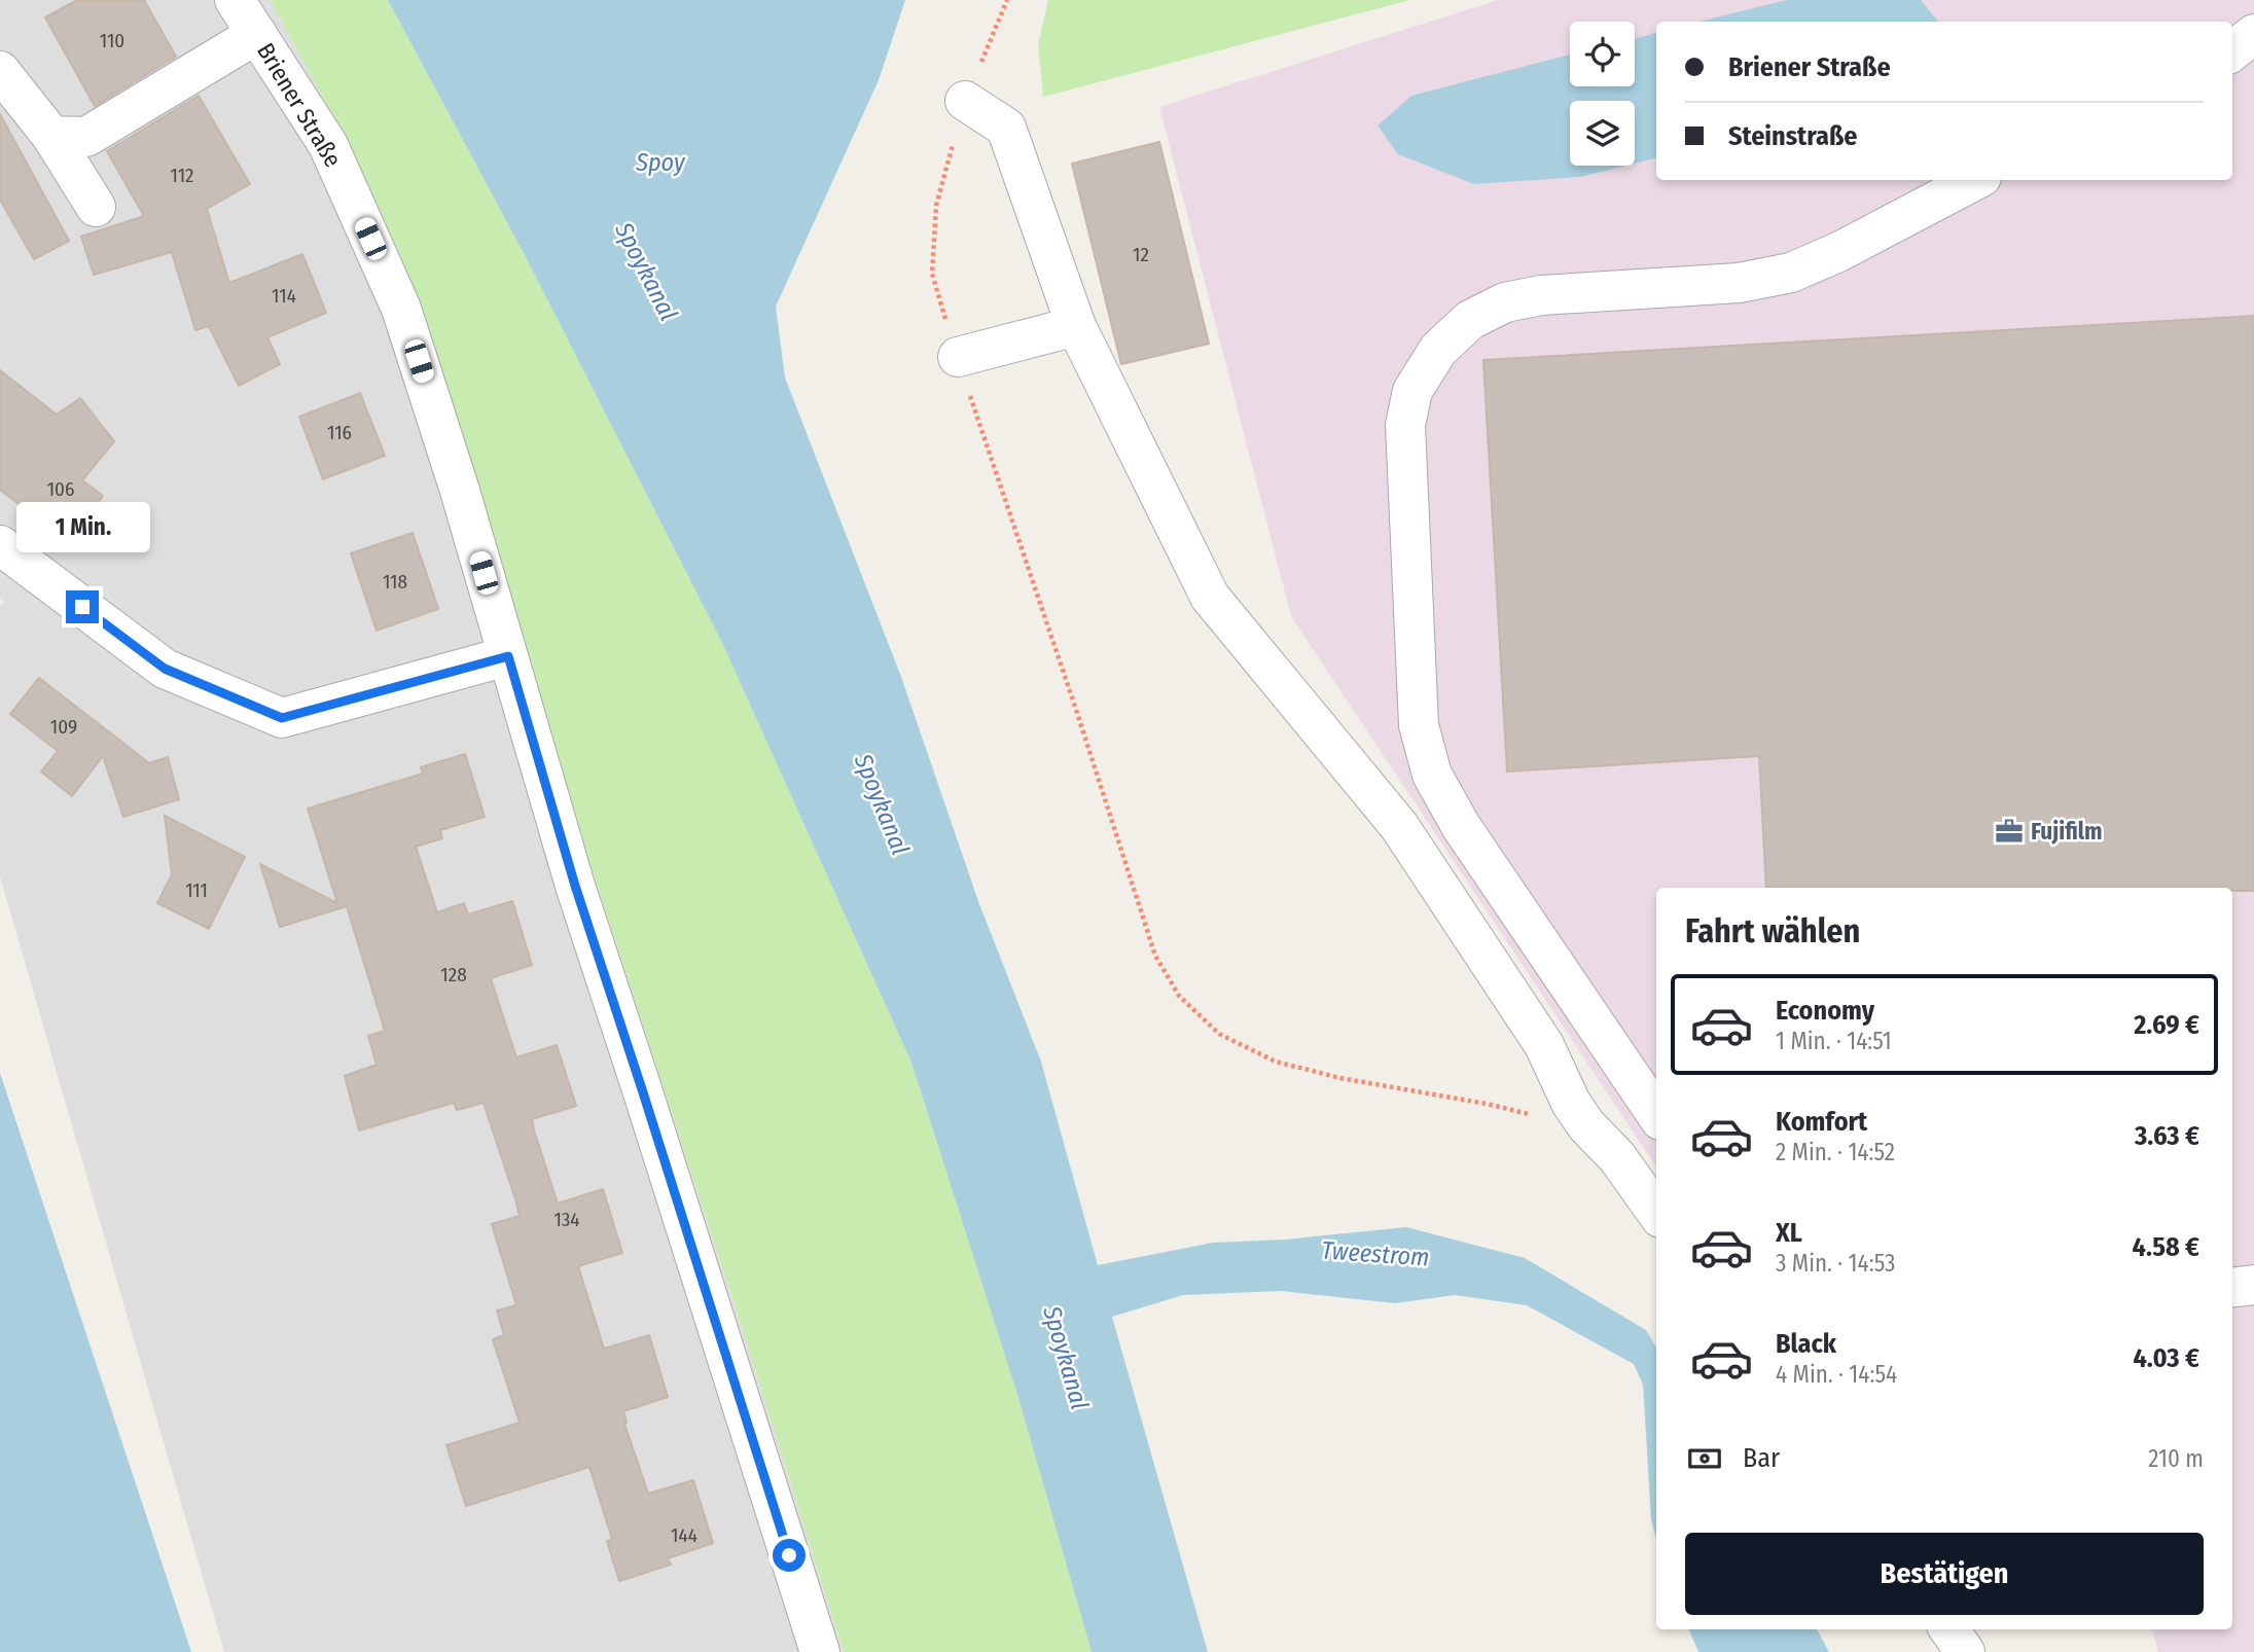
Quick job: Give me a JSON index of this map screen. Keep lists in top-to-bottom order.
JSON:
{
  "streets": {
    "street": ["Briener Straße"]
  },
  "water": ["Spoy", "Spoykanal", "Tweestrom"],
  "places": {
    "office": ["Fujifilm"]
  },
  "house_numbers": [
    "110",
    "112",
    "12",
    "114",
    "116",
    "106",
    "118",
    "109",
    "111",
    "128",
    "134",
    "144"
  ],
  "page": {
    "banner": ["Briener Straße", "Steinstraße"],
    "bubble": "1 Min.",
    "heading": "Fahrt wählen",
    "list": [
      {
        "name": "Economy",
        "note": "1 Min. · 14:51",
        "value": "2.69 €"
      },
      {
        "name": "Komfort",
        "note": "2 Min. · 14:52",
        "value": "3.63 €"
      },
      {
        "name": "XL",
        "note": "3 Min. · 14:53",
        "value": "4.58 €"
      },
      {
        "name": "Black",
        "note": "4 Min. · 14:54",
        "value": "4.03 €"
      }
    ],
    "pay": ["Bar", "210 m"],
    "buttons": "Bestätigen"
  }
}
